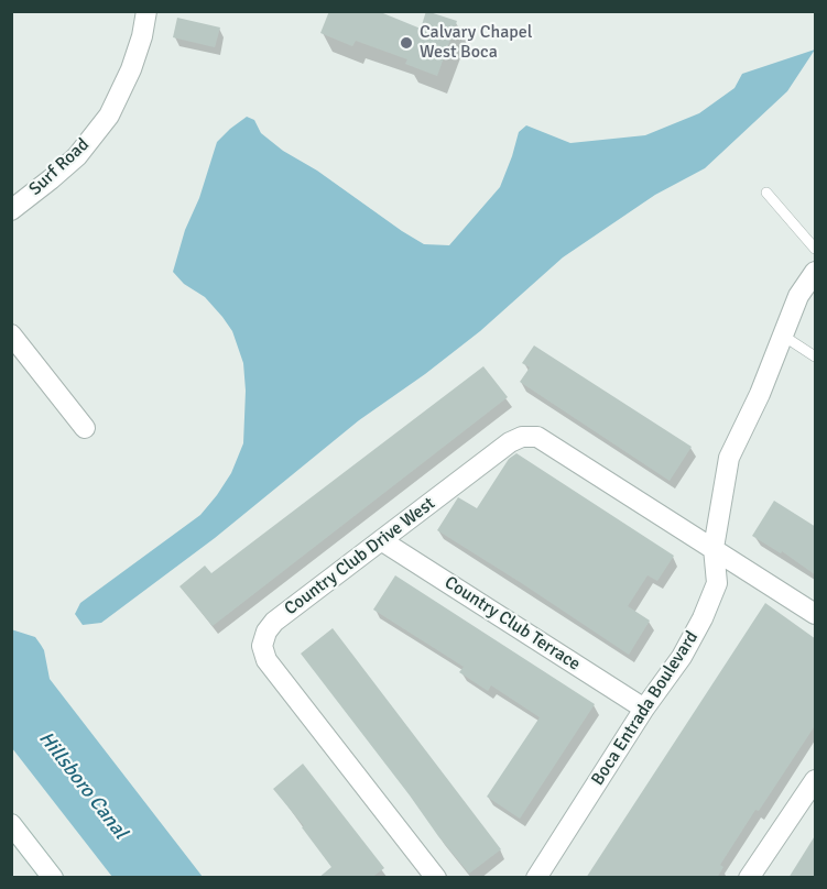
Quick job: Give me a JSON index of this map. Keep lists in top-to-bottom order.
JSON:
{
  "streets": {
    "street": [
      "Surf Road",
      "Country Club Drive West",
      "Country Club Terrace",
      "Boca Entrada Boulevard"
    ]
  },
  "crossings": [
    ["Country Club Drive West", "Country Club Terrace"],
    ["Country Club Drive West", "Boca Entrada Boulevard"],
    ["Country Club Terrace", "Boca Entrada Boulevard"]
  ],
  "water": ["Hillsboro Canal"],
  "places": ["Calvary Chapel West Boca"]
}
